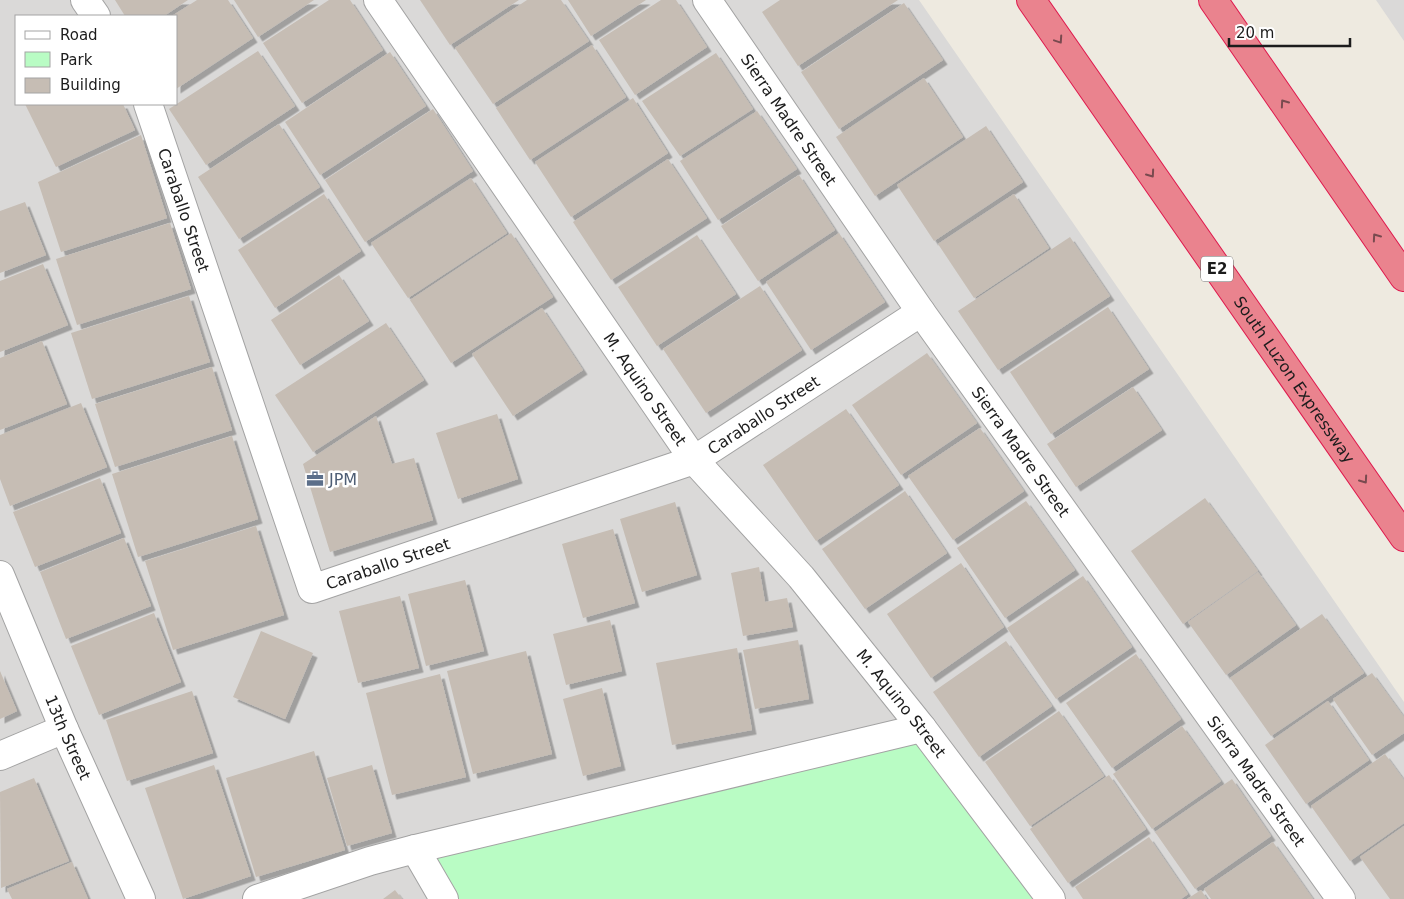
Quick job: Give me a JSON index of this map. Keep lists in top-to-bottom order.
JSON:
{
  "streets": {
    "highway": ["E2", "South Luzon Expressway"],
    "street": [
      "Sierra Madre Street",
      "Caraballo Street",
      "M. Aquino Street",
      "13th Street"
    ]
  },
  "crossings": [
    ["Sierra Madre Street", "Caraballo Street"],
    ["Caraballo Street", "M. Aquino Street"]
  ],
  "places": {
    "office": ["JPM"]
  },
  "legend": ["Road", "Park", "Building"],
  "scale_bar": "20 m"
}
